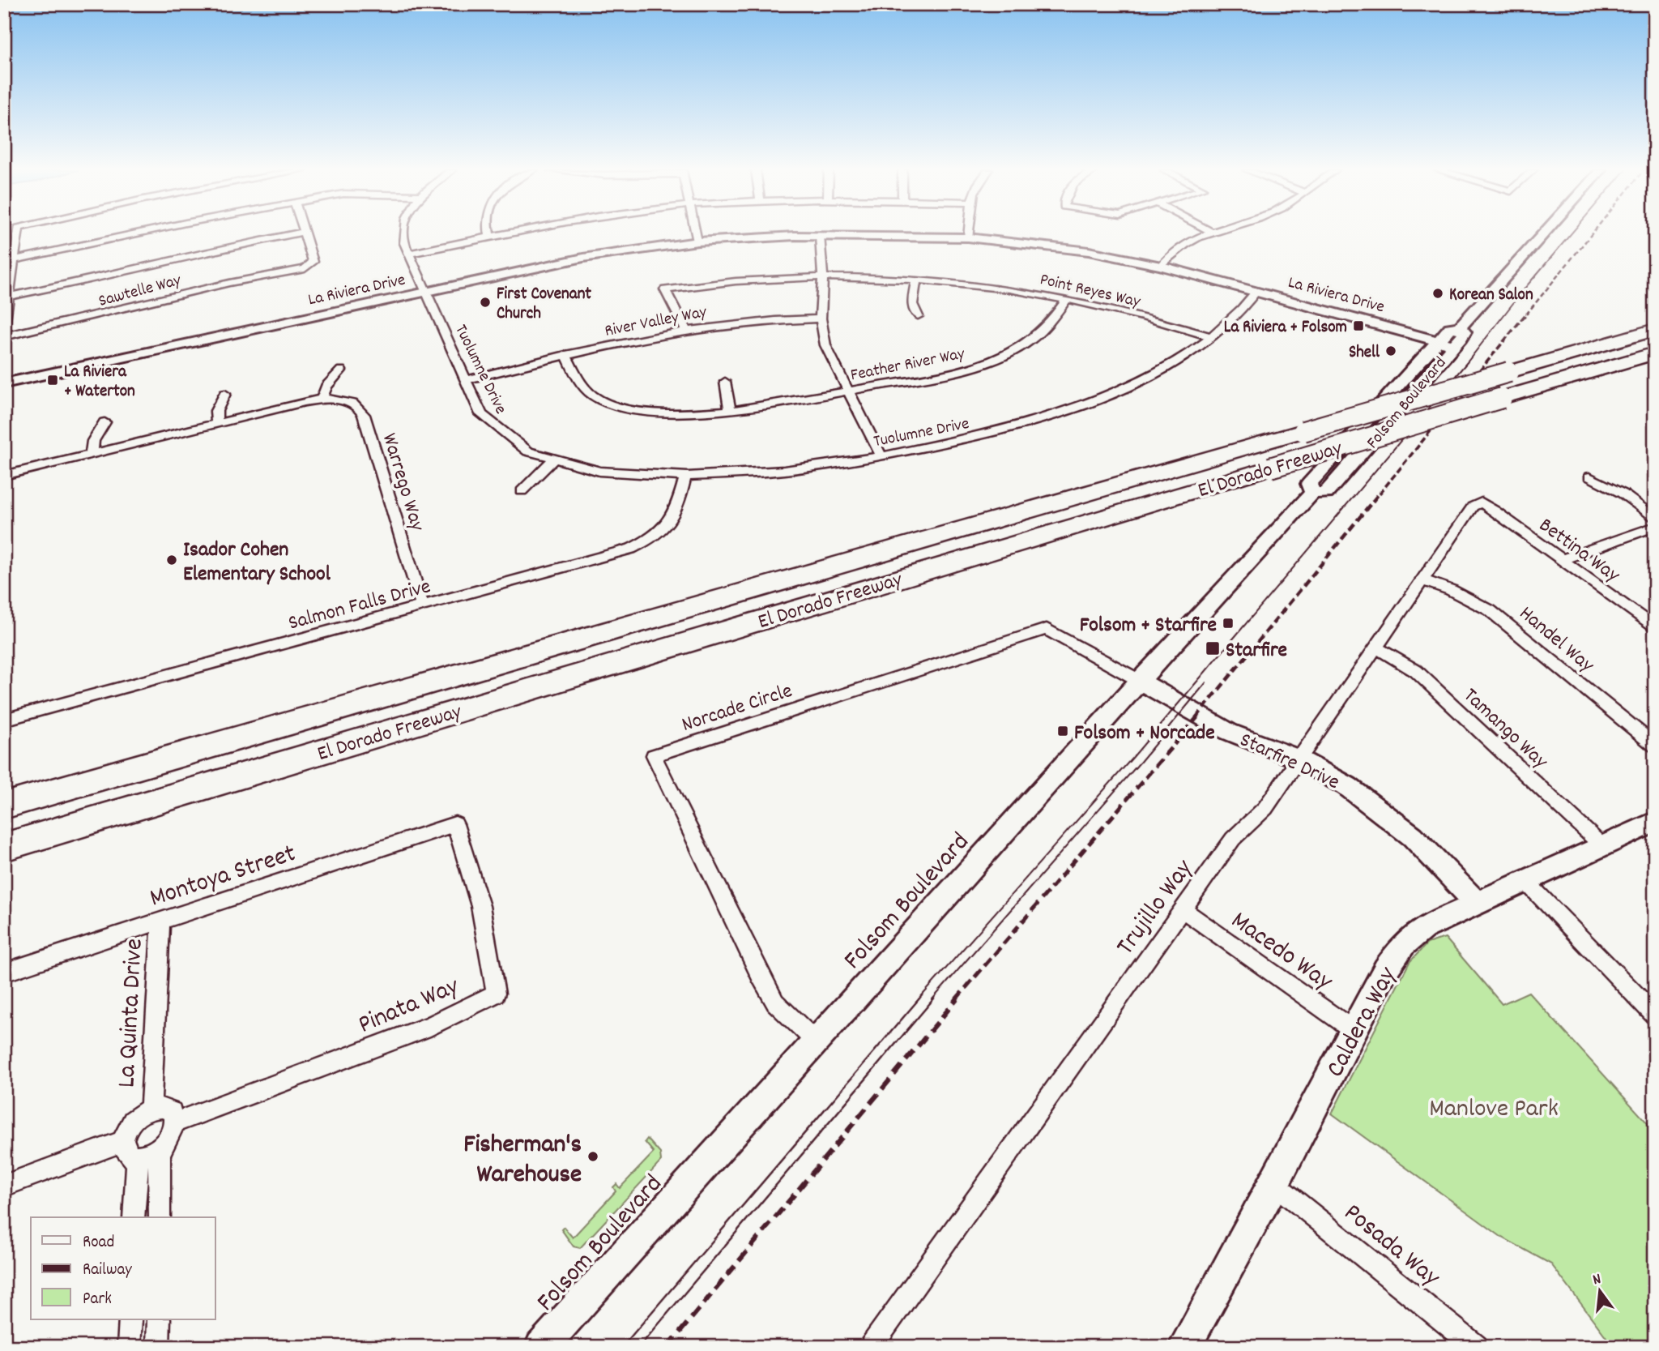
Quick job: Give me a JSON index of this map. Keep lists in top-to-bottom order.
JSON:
{
  "streets": {
    "highway": ["El Dorado Freeway"],
    "street": [
      "La Riviera Drive",
      "Sawtelle Way",
      "Point Reyes Way",
      "River Valley Way",
      "Feather River Way",
      "Tuolumne Drive",
      "Folsom Boulevard",
      "Warrego Way",
      "Bettina Way",
      "Salmon Falls Drive",
      "Handel Way",
      "Norcade Circle",
      "Tamango Way",
      "Starfire Drive",
      "Montoya Street",
      "Trujillo Way",
      "Macedo Way",
      "Pinata Way",
      "La Quinta Drive",
      "Caldera Way",
      "Posada Way"
    ]
  },
  "crossings": [
    ["La Riviera Drive", "Tuolumne Drive"],
    ["La Riviera Drive", "Folsom Boulevard"],
    ["Point Reyes Way", "River Valley Way"],
    ["Point Reyes Way", "Feather River Way"],
    ["Point Reyes Way", "Tuolumne Drive"],
    ["River Valley Way", "Feather River Way"],
    ["River Valley Way", "Tuolumne Drive"],
    ["Tuolumne Drive", "Salmon Falls Drive"],
    ["Folsom Boulevard", "Norcade Circle"],
    ["Folsom Boulevard", "Starfire Drive"],
    ["Warrego Way", "Salmon Falls Drive"],
    ["Bettina Way", "Trujillo Way"],
    ["Handel Way", "Trujillo Way"],
    ["Norcade Circle", "Starfire Drive"],
    ["Tamango Way", "Trujillo Way"],
    ["Tamango Way", "Caldera Way"],
    ["Starfire Drive", "Trujillo Way"],
    ["Starfire Drive", "Caldera Way"],
    ["Montoya Street", "Pinata Way"],
    ["Montoya Street", "La Quinta Drive"],
    ["Trujillo Way", "Macedo Way"],
    ["Macedo Way", "Caldera Way"],
    ["Pinata Way", "La Quinta Drive"],
    ["Caldera Way", "Posada Way"]
  ],
  "parks": ["Manlove Park"],
  "places": {
    "other": [
      "Korean Salon",
      "First Covenant Church",
      "Shell",
      "Isador Cohen Elementary School",
      "Fisherman's Warehouse"
    ],
    "transit": [
      "La Riviera + Folsom",
      "La Riviera + Waterton",
      "Folsom + Starfire",
      "Starfire",
      "Folsom + Norcade"
    ]
  },
  "legend": ["Road", "Railway", "Park"],
  "north": "top"
}
